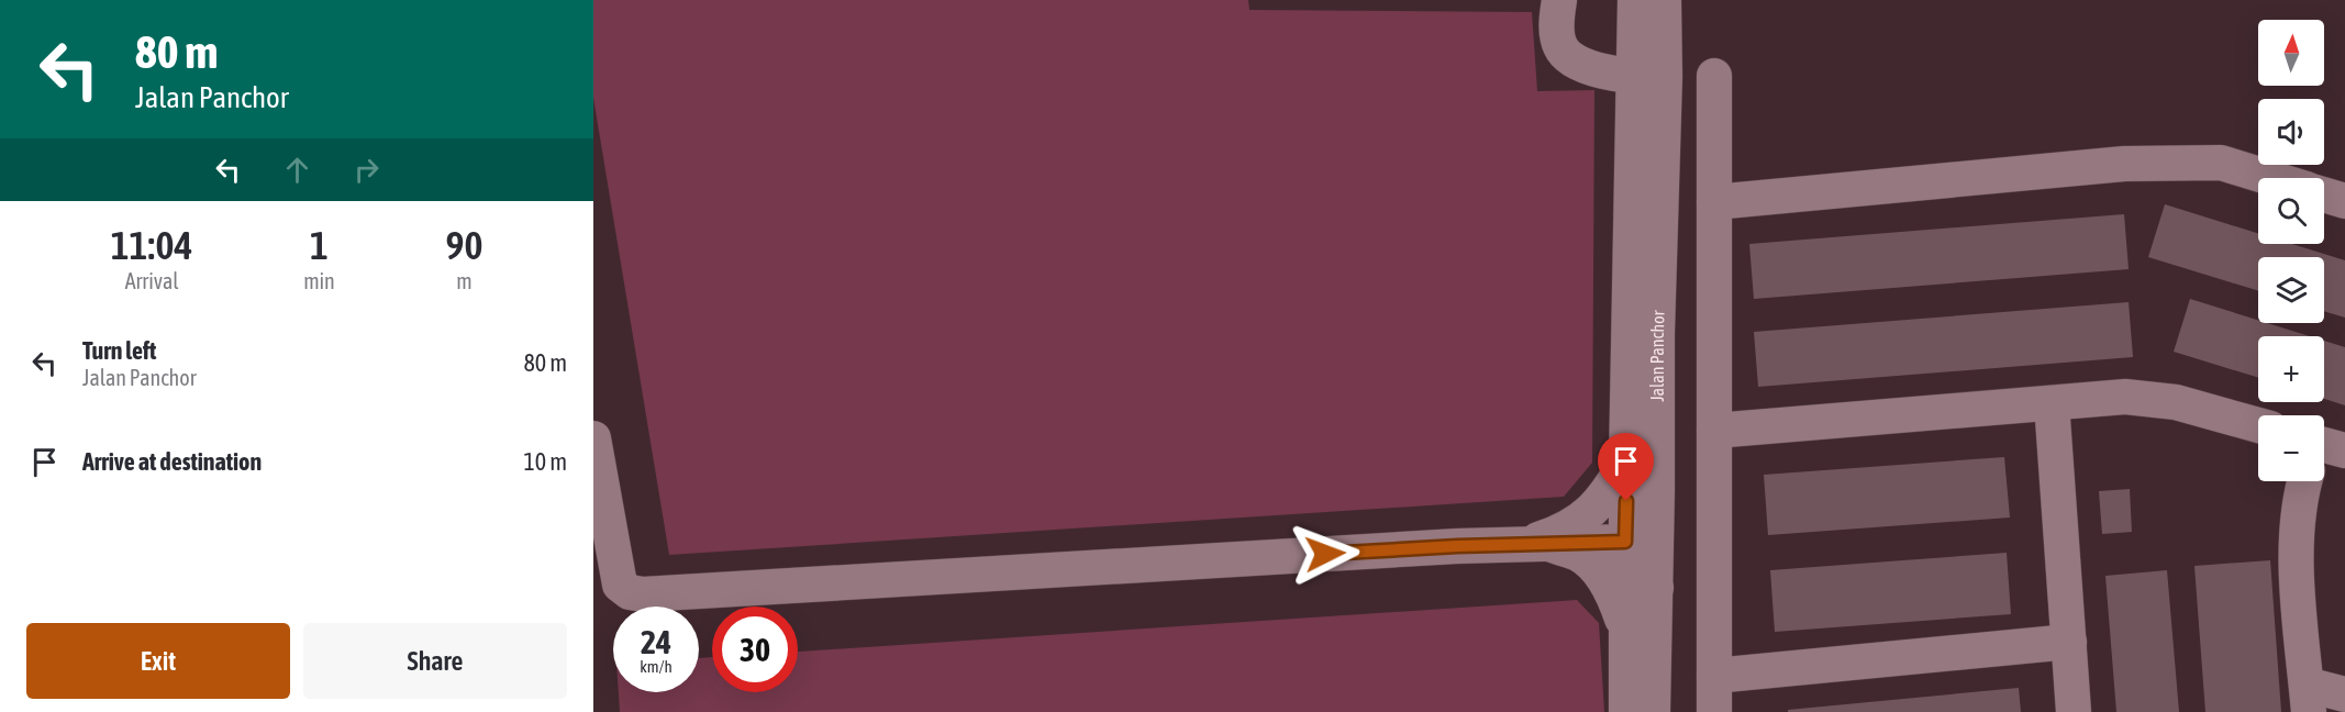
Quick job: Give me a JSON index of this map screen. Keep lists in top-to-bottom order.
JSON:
{
  "streets": {
    "street": ["Jalan Panchor"]
  },
  "north": "top",
  "page": {
    "turn": ["80 m", "Jalan Panchor"],
    "map_buttons": ["+", "−"],
    "eta": [
      "11:04",
      "Arrival",
      "1",
      "min",
      "90",
      "m"
    ],
    "list": [
      {
        "name": "Turn left",
        "note": "Jalan Panchor",
        "value": "80 m"
      },
      {
        "name": "Arrive at destination",
        "value": "10 m"
      }
    ],
    "speed": "24 km/h",
    "limit": "30",
    "buttons": ["Exit", "Share"]
  }
}
